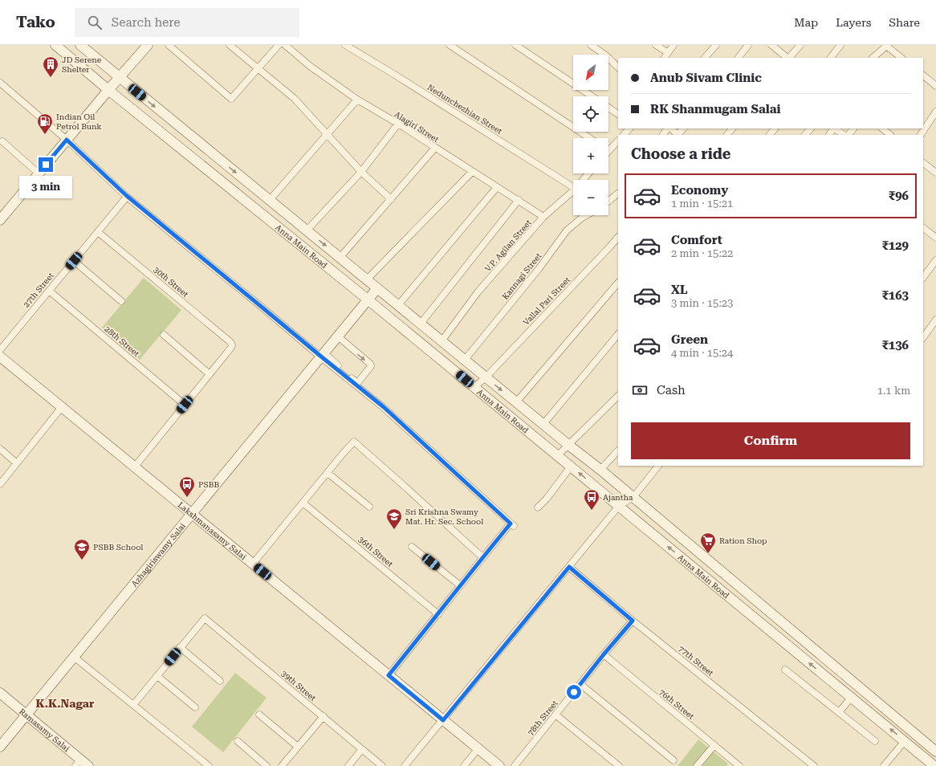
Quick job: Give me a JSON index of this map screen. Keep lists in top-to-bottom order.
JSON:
{
  "streets": {
    "main road": [
      "Anna Main Road",
      "Lakshmanasamy Salai",
      "Azhagiriswamy Salai",
      "Ramasamy Salai"
    ],
    "street": [
      "Nedunchezhian Street",
      "Alagiri Street",
      "V.P. Agilan Street",
      "Kannagi Street",
      "30th Street",
      "27th Street",
      "Vallal Pari Street",
      "28th Street",
      "36th Street",
      "77th Street",
      "39th Street",
      "76th Street",
      "78th Street"
    ]
  },
  "crossings": [
    ["Alagiri Street", "V.P. Agilan Street"],
    ["Anna Main Road", "V.P. Agilan Street"],
    ["Anna Main Road", "Kannagi Street"],
    ["Anna Main Road", "Vallal Pari Street"],
    ["Anna Main Road", "Azhagiriswamy Salai"],
    ["30th Street", "27th Street"],
    ["27th Street", "28th Street"],
    ["Lakshmanasamy Salai", "Azhagiriswamy Salai"],
    ["Azhagiriswamy Salai", "Ramasamy Salai"],
    ["77th Street", "78th Street"],
    ["76th Street", "78th Street"]
  ],
  "districts": ["K.K.Nagar"],
  "places": {
    "building": ["JD Serene Shelter"],
    "fuel station": ["Indian Oil Petrol Bunk"],
    "bus stop": ["PSBB", "Ajantha"],
    "school or university": ["Sri Krishna Swamy Mat. Hr. Sec. School", "PSBB School"],
    "supermarket": ["Ration Shop"]
  },
  "north": "bottom left",
  "page": {
    "header": "Tako",
    "search": "Search here",
    "nav": ["Map", "Layers", "Share"],
    "map_buttons": ["+", "−"],
    "banner": ["Anub Sivam Clinic", "RK Shanmugam Salai"],
    "heading": "Choose a ride",
    "list": [
      {
        "name": "Economy",
        "note": "1 min · 15:21",
        "value": "₹96"
      },
      {
        "name": "Comfort",
        "note": "2 min · 15:22",
        "value": "₹129"
      },
      {
        "name": "XL",
        "note": "3 min · 15:23",
        "value": "₹163"
      },
      {
        "name": "Green",
        "note": "4 min · 15:24",
        "value": "₹136"
      }
    ],
    "bubble": "3 min",
    "pay": ["Cash", "1.1 km"],
    "buttons": "Confirm"
  }
}
